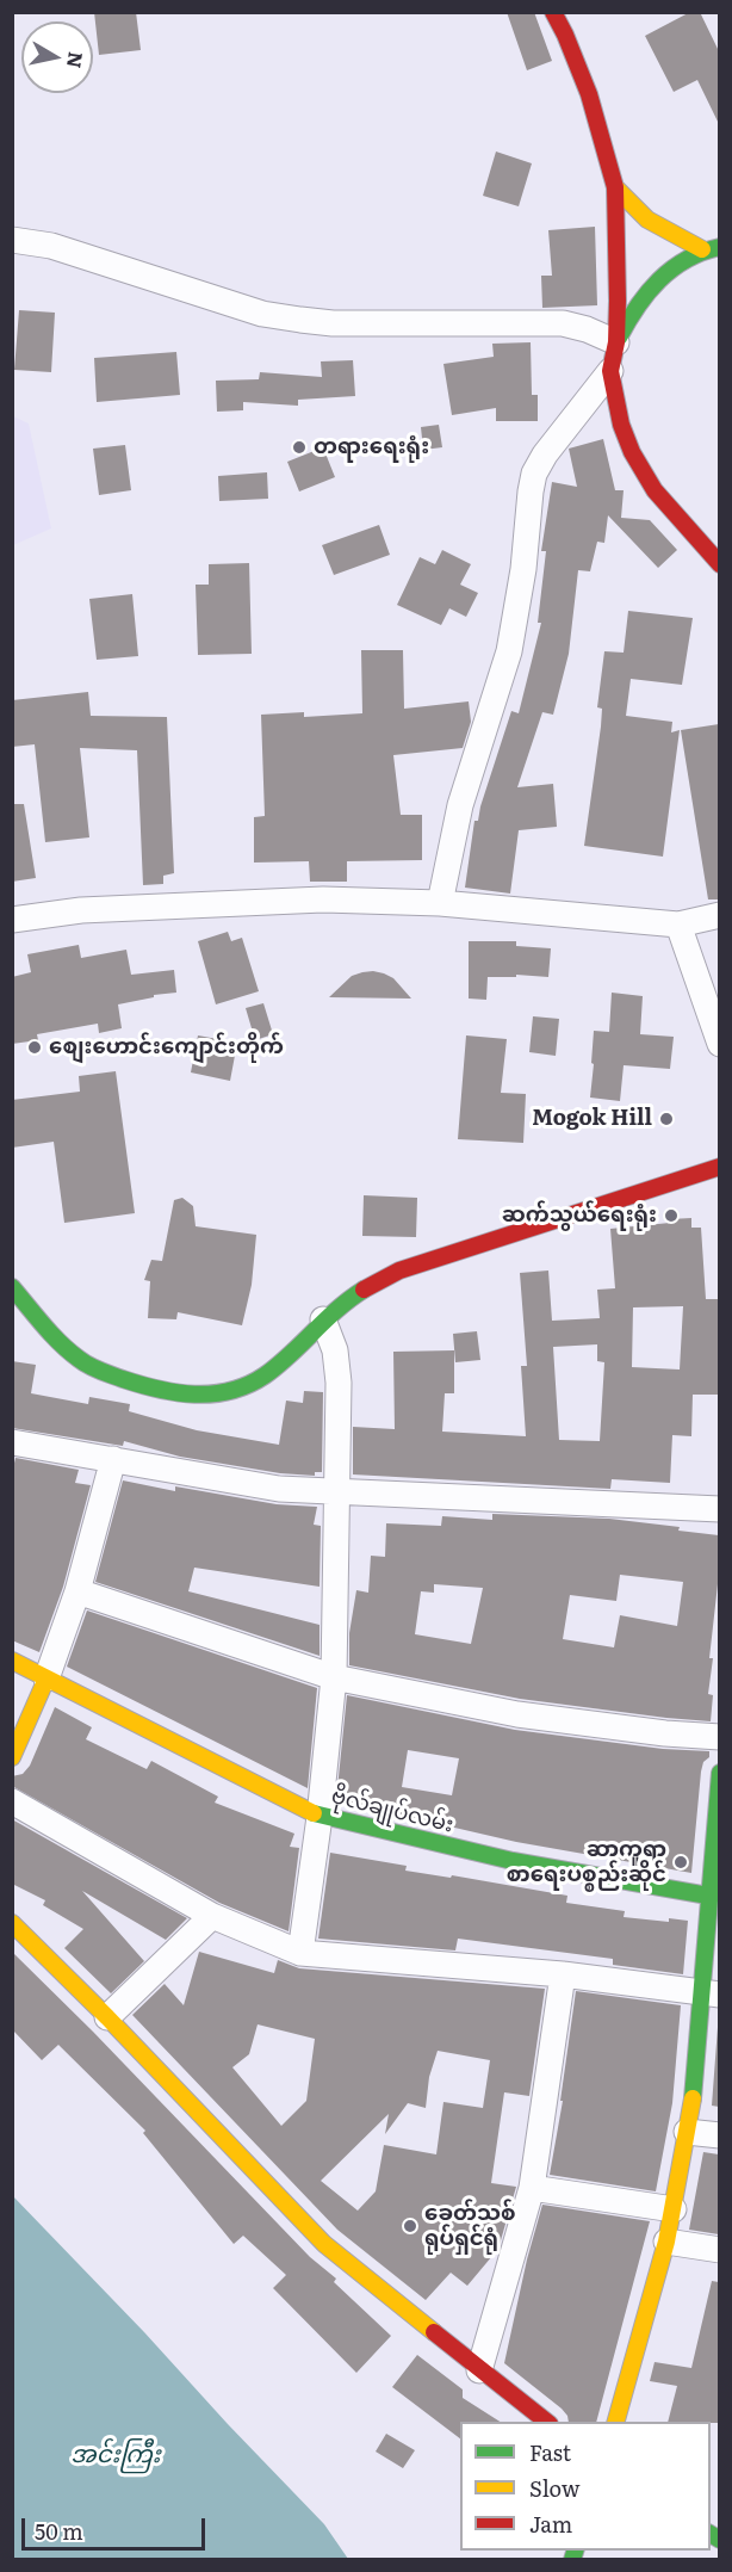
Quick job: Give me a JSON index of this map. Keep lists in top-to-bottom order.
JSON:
{
  "streets": {
    "street": ["ဗိုလ်‌ချုပ်‌လမ်း"]
  },
  "water": ["အင်းကြီး"],
  "places": [
    "တရားရေးရုံး",
    "စျေးဟောင်းကျောင်းတိုက်",
    "Mogok Hill",
    "ဆက်သွယ်ရေးရုံး",
    "ဆာကူရာ စာရေးပစ္စည်းဆိုင်",
    "ခေတ်သစ် ရုပ်‌ရှင်ရုံ"
  ],
  "legend": ["Fast", "Slow", "Jam"],
  "scale_bar": "50 m",
  "north": "right"
}
